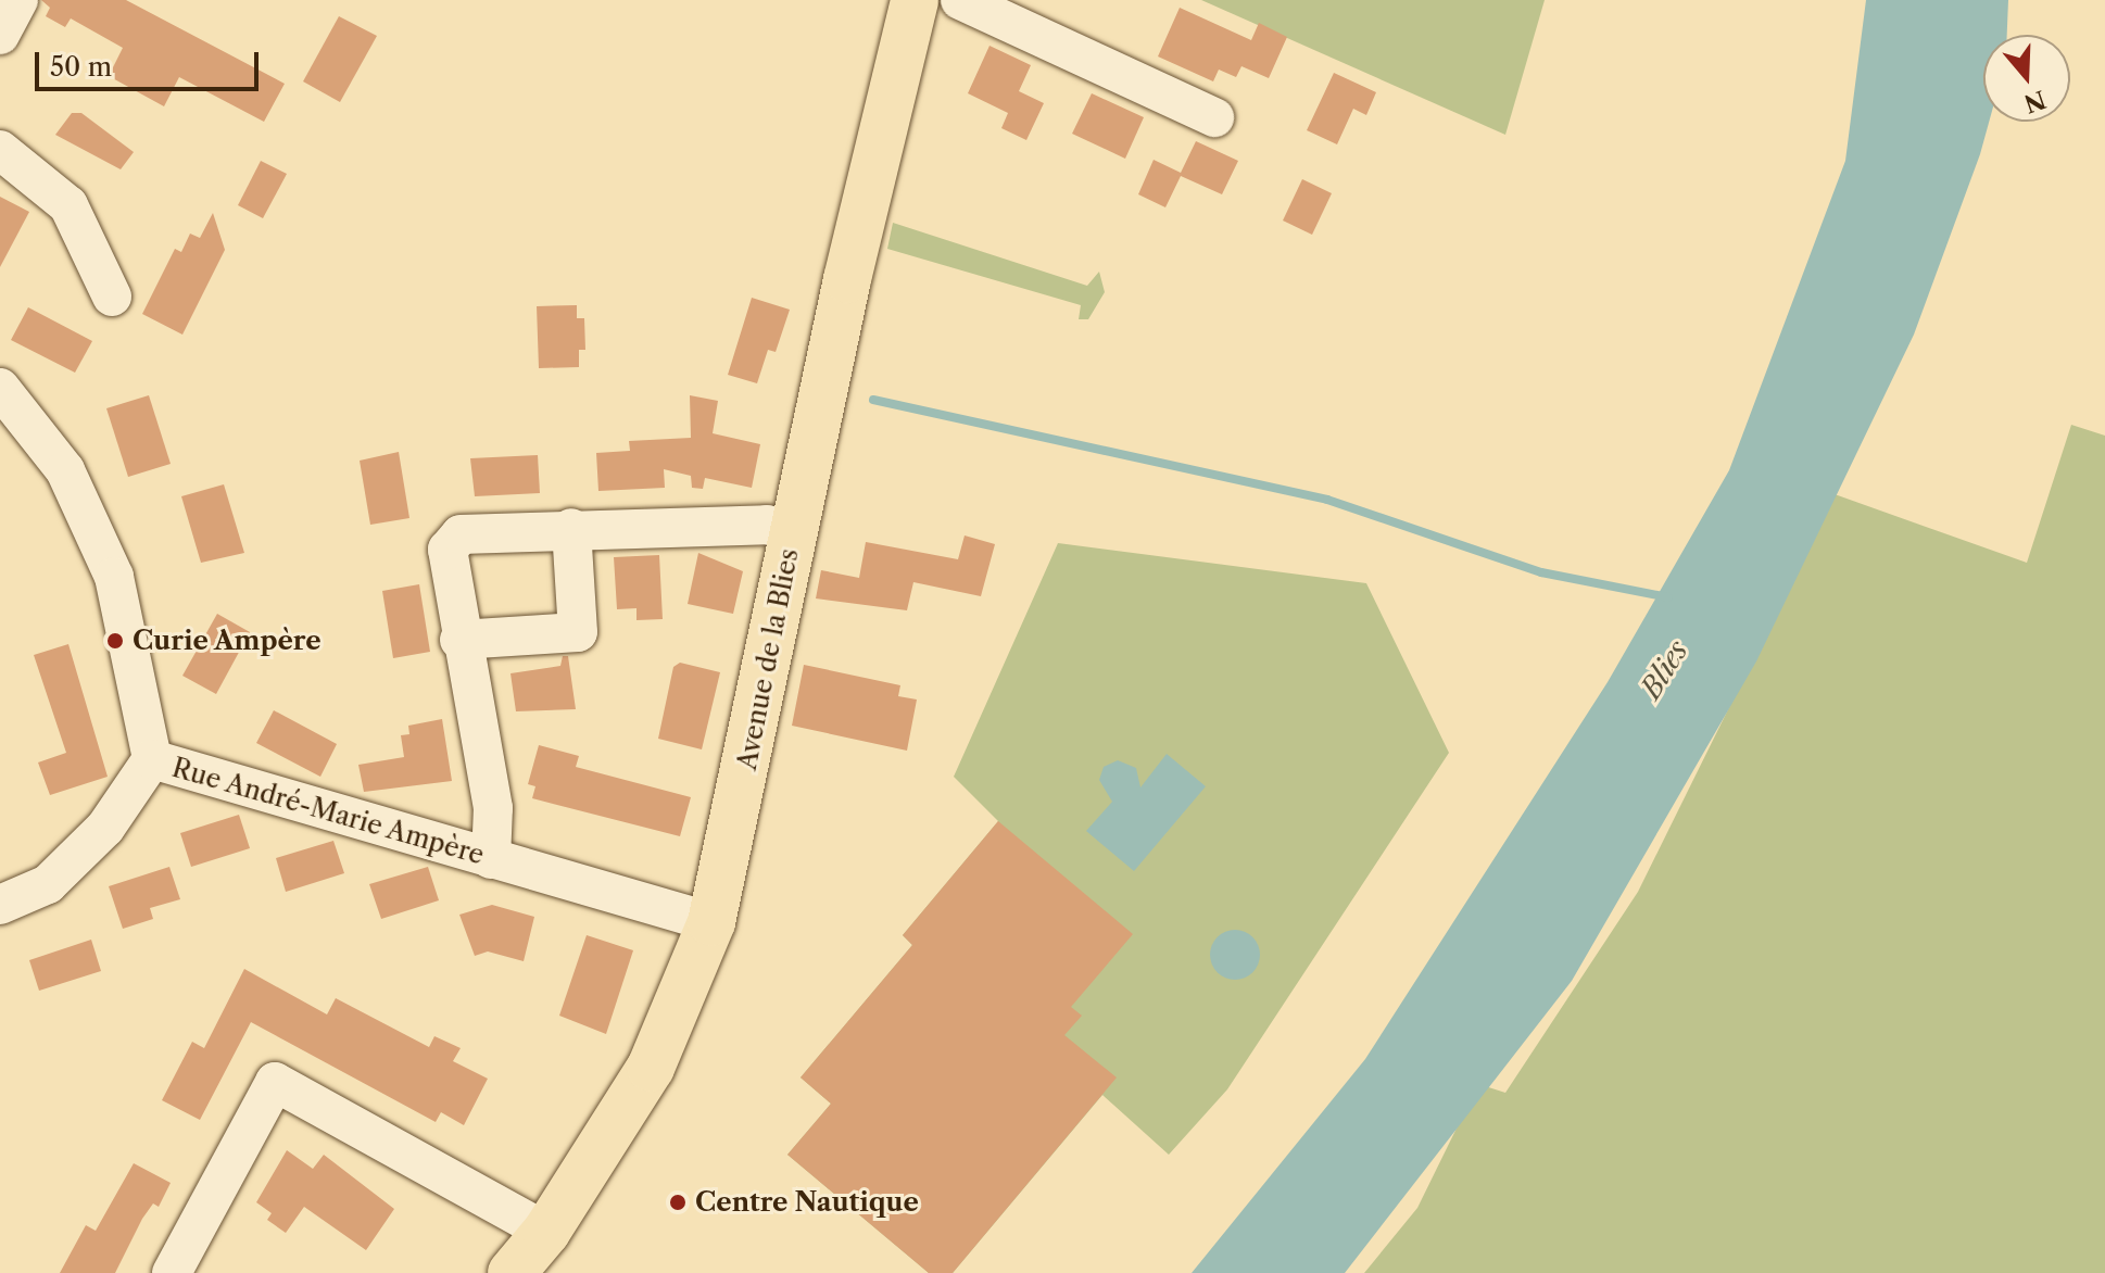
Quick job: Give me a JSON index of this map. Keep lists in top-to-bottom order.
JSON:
{
  "streets": {
    "main road": ["Avenue de la Blies"],
    "street": ["Rue André-Marie Ampère"]
  },
  "crossings": [
    ["Avenue de la Blies", "Rue André-Marie Ampère"]
  ],
  "water": ["Blies"],
  "places": ["Curie Ampère", "Centre Nautique"],
  "scale_bar": "50 m",
  "north": "bottom"
}
